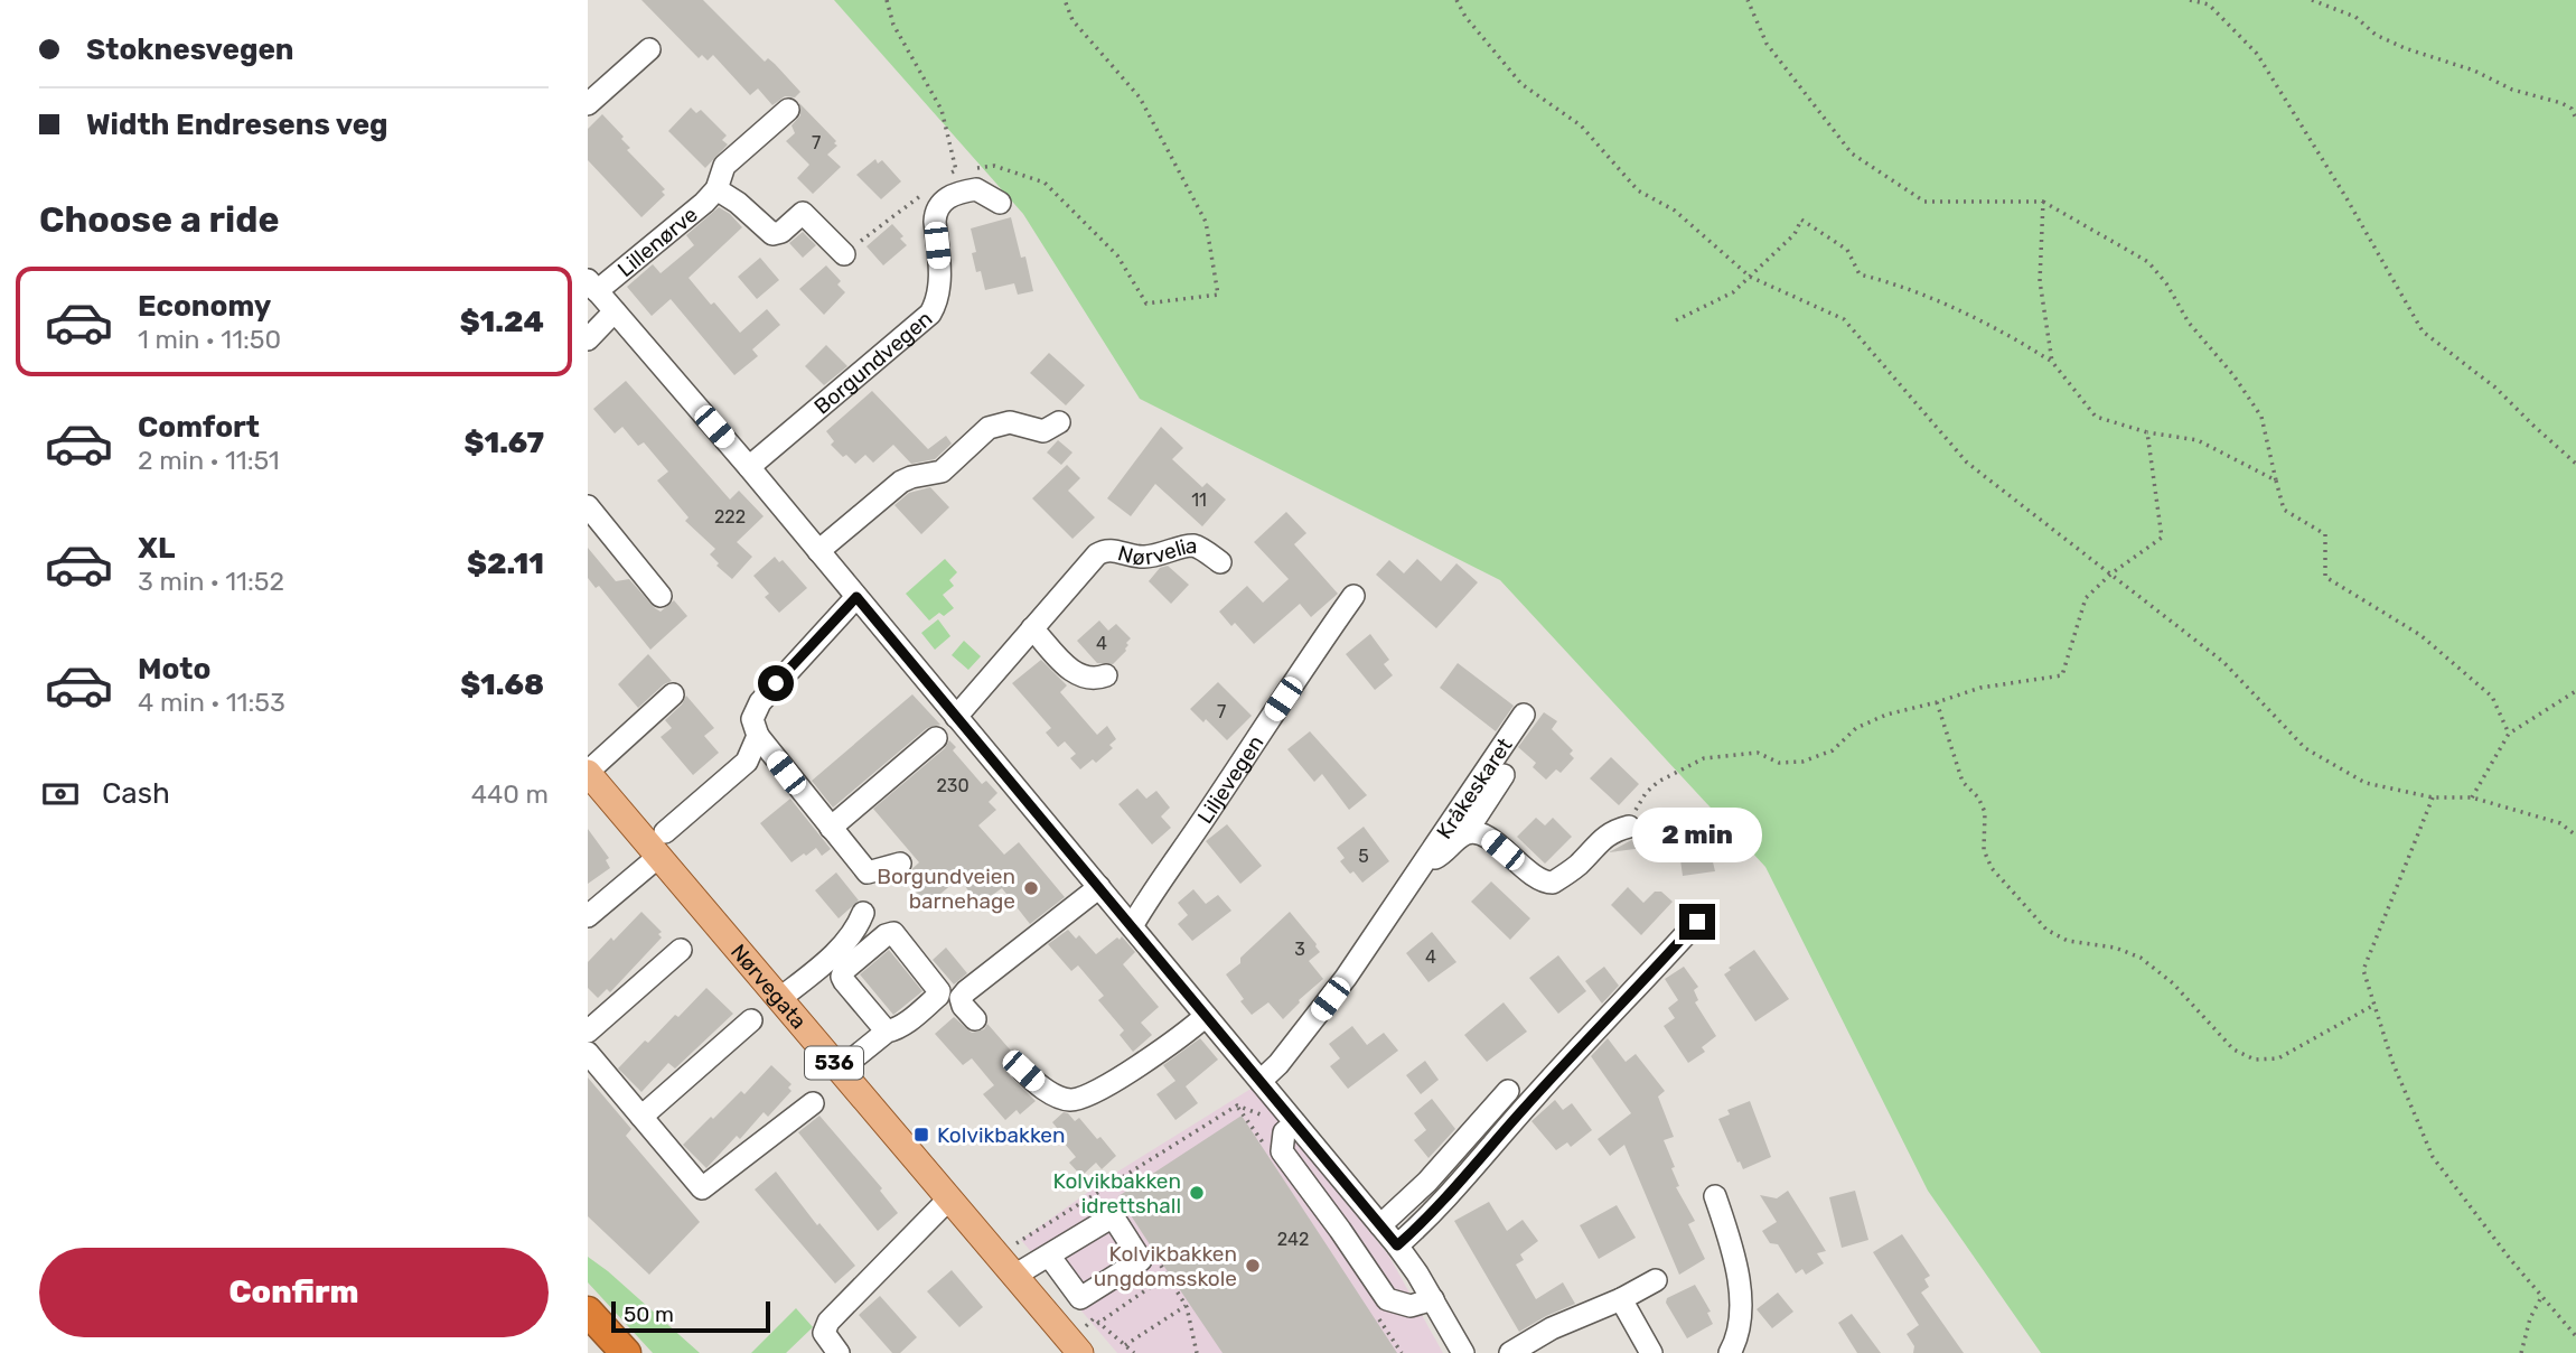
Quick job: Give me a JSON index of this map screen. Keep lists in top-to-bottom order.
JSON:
{
  "streets": {
    "main road": ["Nørvegata", "536"],
    "street": [
      "Lillenørve",
      "Borgundvegen",
      "Nørvelia",
      "Liljevegen",
      "Kråkeskaret"
    ]
  },
  "places": {
    "other": ["Borgundveien barnehage", "Kolvikbakken idrettshall", "Kolvikbakken ungdomsskole"],
    "transit": ["Kolvikbakken"]
  },
  "house_numbers": [
    "7",
    "11",
    "222",
    "4",
    "7",
    "230",
    "5",
    "3",
    "4",
    "242"
  ],
  "scale_bar": "50 m",
  "page": {
    "banner": ["Stoknesvegen", "Width Endresens veg"],
    "heading": "Choose a ride",
    "list": [
      {
        "name": "Economy",
        "note": "1 min · 11:50",
        "value": "$1.24"
      },
      {
        "name": "Comfort",
        "note": "2 min · 11:51",
        "value": "$1.67"
      },
      {
        "name": "XL",
        "note": "3 min · 11:52",
        "value": "$2.11"
      },
      {
        "name": "Moto",
        "note": "4 min · 11:53",
        "value": "$1.68"
      }
    ],
    "pay": ["Cash", "440 m"],
    "bubble": "2 min",
    "buttons": "Confirm",
    "scale": "50 m"
  }
}
